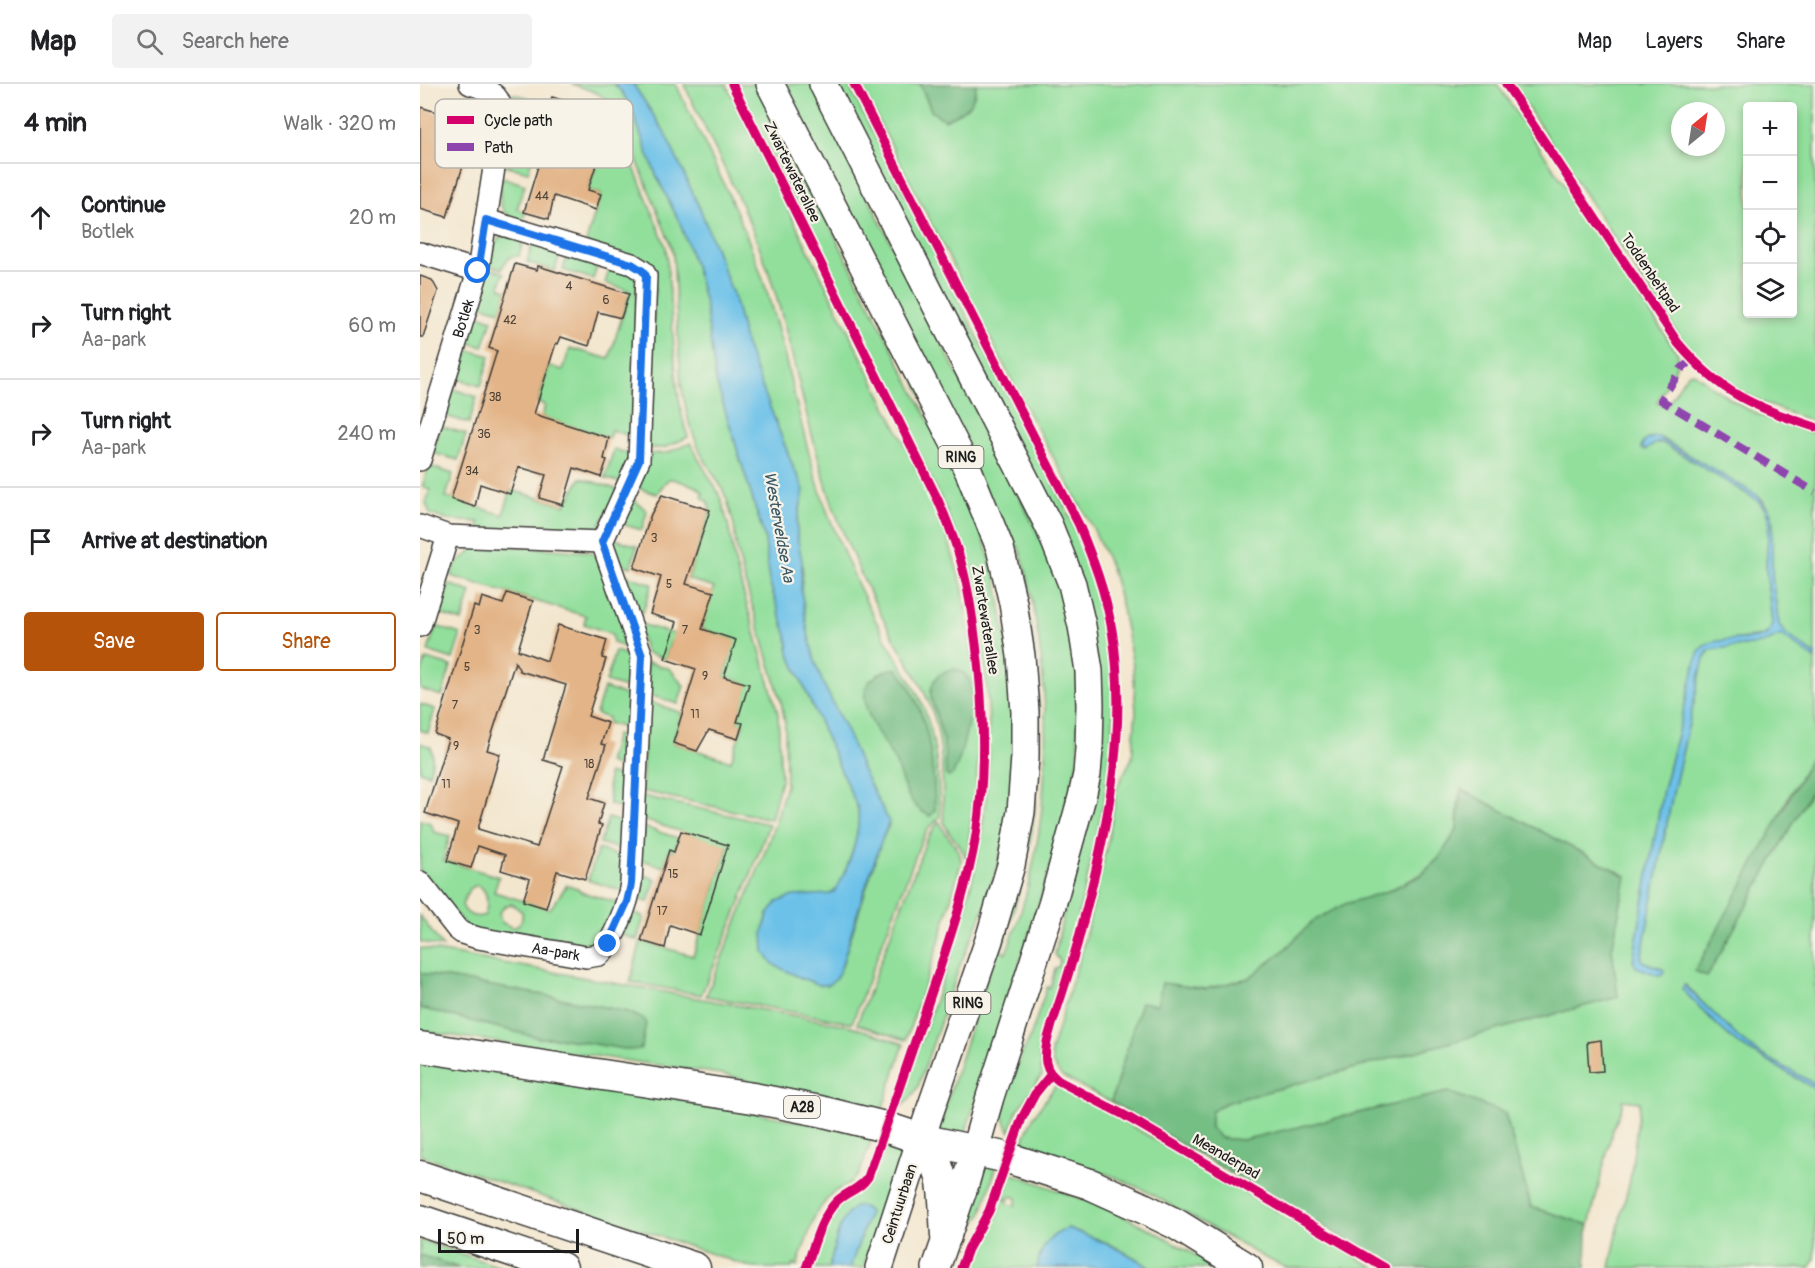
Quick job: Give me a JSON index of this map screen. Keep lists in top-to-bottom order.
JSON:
{
  "streets": {
    "highway": ["A28"],
    "main road": ["Zwartewaterallee", "RING", "Ceintuurbaan"],
    "street": ["Botlek", "Aa-park"],
    "cycle path": ["Toddenbeltpad", "Meanderpad"]
  },
  "crossings": [
    ["Zwartewaterallee", "A28"],
    ["Zwartewaterallee", "Ceintuurbaan"],
    ["RING", "A28"],
    ["A28", "Ceintuurbaan"]
  ],
  "water": ["Westerveldse Aa"],
  "house_numbers": [
    "44",
    "4",
    "6",
    "42",
    "38",
    "36",
    "34",
    "3",
    "5",
    "3",
    "7",
    "5",
    "9",
    "7",
    "11",
    "9",
    "18",
    "11",
    "15",
    "17"
  ],
  "legend": ["Cycle path", "Path"],
  "scale_bar": "50 m",
  "north": "top right",
  "page": {
    "header": "Map",
    "search": "Search here",
    "nav": ["Map", "Layers", "Share"],
    "heading": ["4 min", "Walk · 320 m"],
    "map_buttons": ["+", "−"],
    "list": [
      ["Continue", "Botlek", "20 m"],
      ["Turn right", "Aa-park", "60 m"],
      ["Turn right", "Aa-park", "240 m"],
      "Arrive at destination"
    ],
    "buttons": ["Save", "Share"],
    "scale": "50 m"
  }
}
